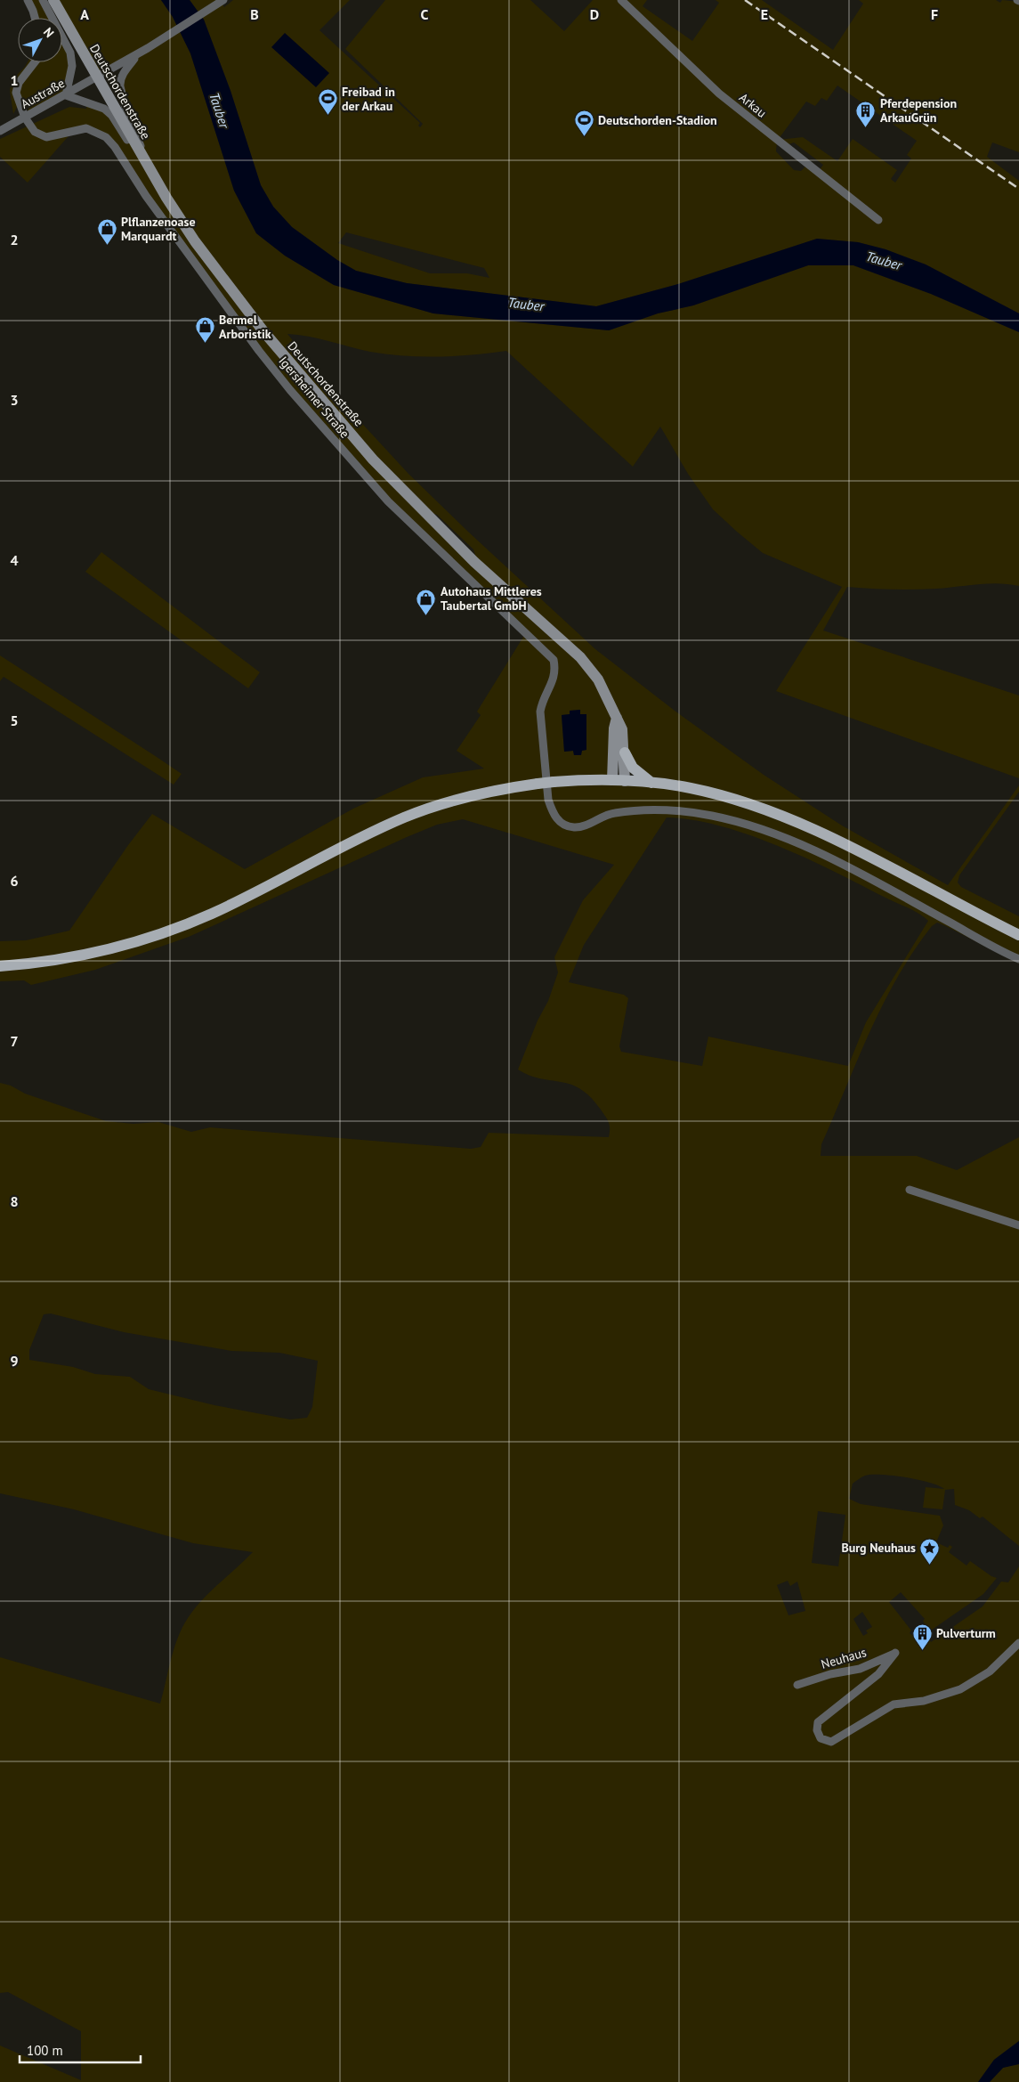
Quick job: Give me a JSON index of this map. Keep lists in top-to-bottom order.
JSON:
{
  "streets": {
    "street": [
      "Deutschordenstraße",
      "Austraße",
      "Arkau",
      "Igersheimer Straße",
      "Neuhaus"
    ]
  },
  "crossings": [
    ["Deutschordenstraße", "Austraße"],
    ["Austraße", "Igersheimer Straße"]
  ],
  "water": ["Tauber"],
  "places": {
    "sports": ["Freibad in der Arkau", "Deutschorden-Stadion"],
    "building": ["Pferdepension ArkauGrün", "Pulverturm"],
    "shop": ["Plflanzenoase Marquardt", "Bermel Arboristik", "Autohaus Mittleres Taubertal GmbH"],
    "place": ["Burg Neuhaus"]
  },
  "scale_bar": "100 m",
  "north": "top right",
  "grid": {
    "columns": [
      "A",
      "B",
      "C",
      "D",
      "E",
      "F"
    ],
    "rows": [
      "1",
      "2",
      "3",
      "4",
      "5",
      "6",
      "7",
      "8",
      "9"
    ]
  }
}
